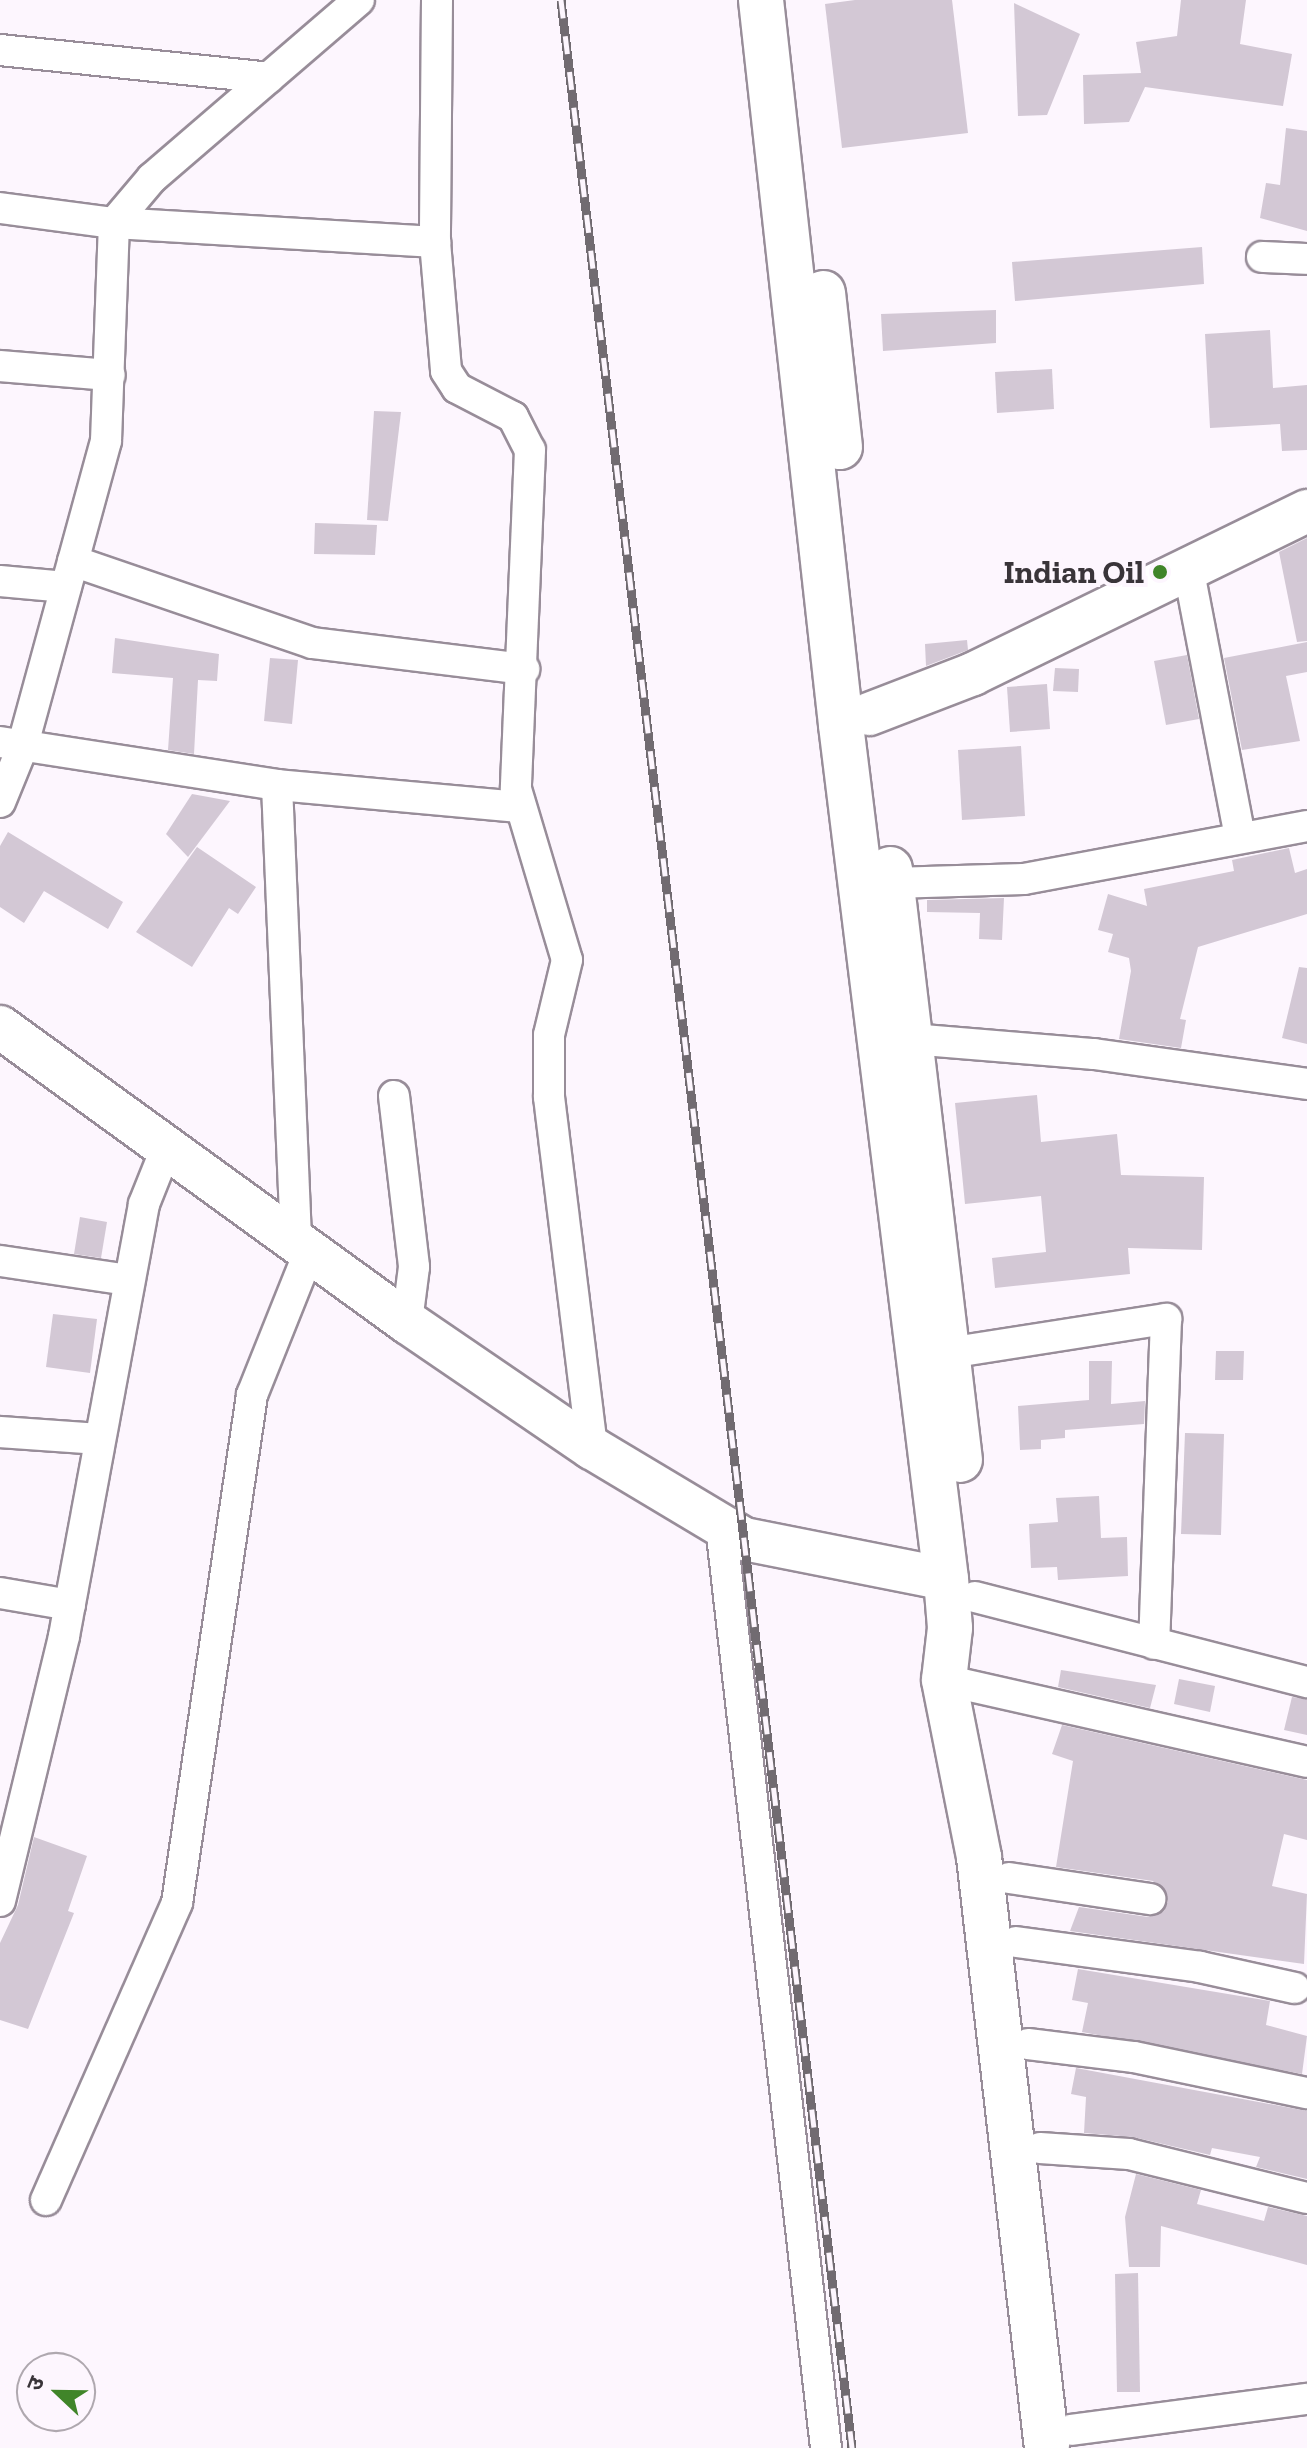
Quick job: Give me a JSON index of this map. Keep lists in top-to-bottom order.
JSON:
{
  "places": ["Indian Oil"],
  "north": "left"
}
